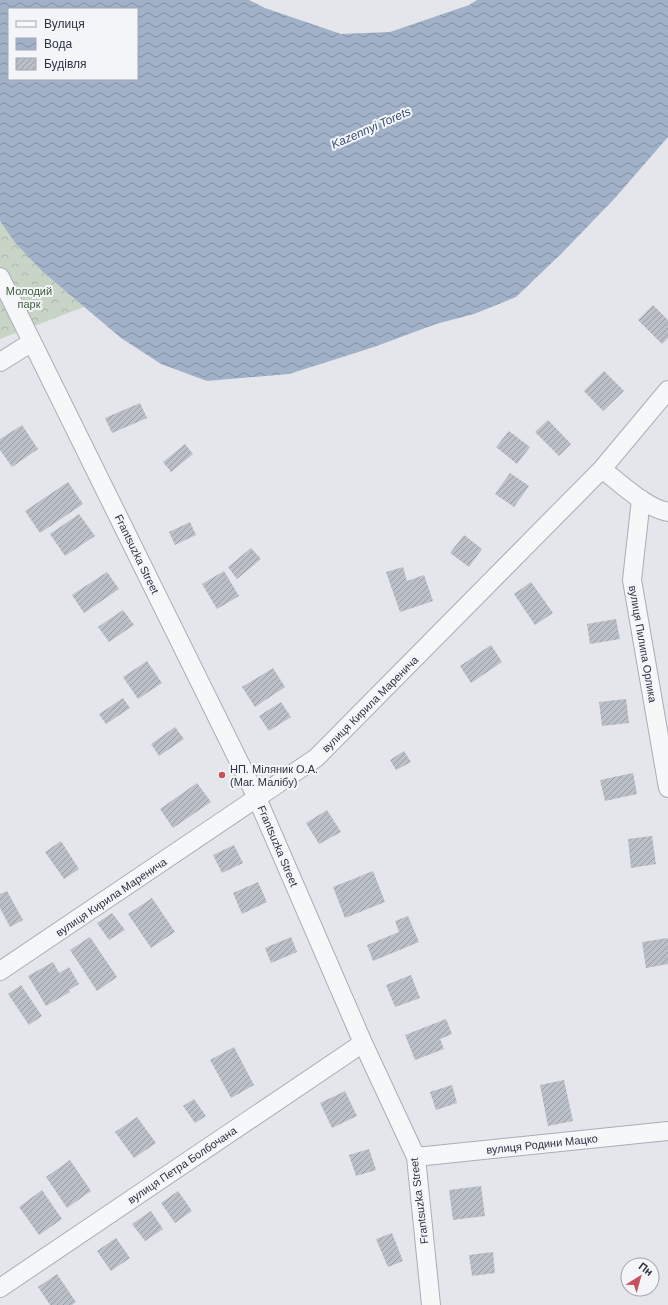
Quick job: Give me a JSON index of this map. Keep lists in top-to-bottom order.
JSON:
{
  "streets": {
    "street": [
      "Frantsuzka Street",
      "вулиця Пилипа Орлика",
      "вулиця Кирила Маренича",
      "вулиця Родини Мацко",
      "вулиця Петра Болбочана"
    ]
  },
  "crossings": [
    ["Frantsuzka Street", "вулиця Кирила Маренича"],
    ["Frantsuzka Street", "вулиця Родини Мацко"],
    ["Frantsuzka Street", "вулиця Петра Болбочана"]
  ],
  "water": ["Kazennyi Torets"],
  "parks": ["Молодий парк"],
  "places": ["НП. Міляник О.А. (Маг. Малібу)"],
  "legend": ["Вулиця", "Вода", "Будівля"],
  "north": "top right"
}
